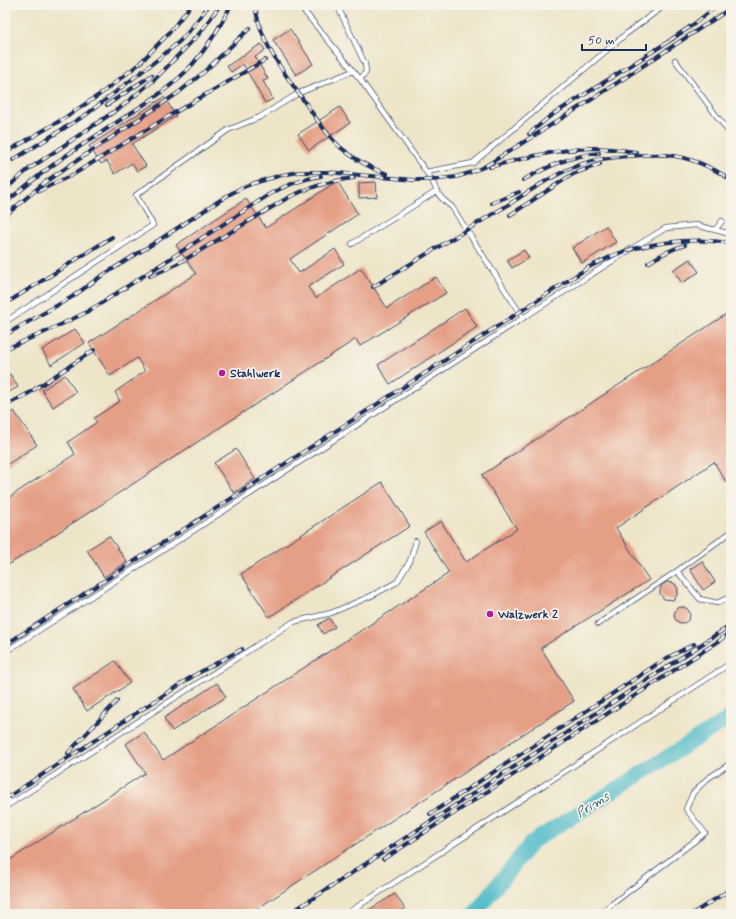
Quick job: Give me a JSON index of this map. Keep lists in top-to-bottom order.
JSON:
{
  "water": ["Prims"],
  "places": ["Stahlwerk", "Walzwerk 2"],
  "scale_bar": "50 m"
}
